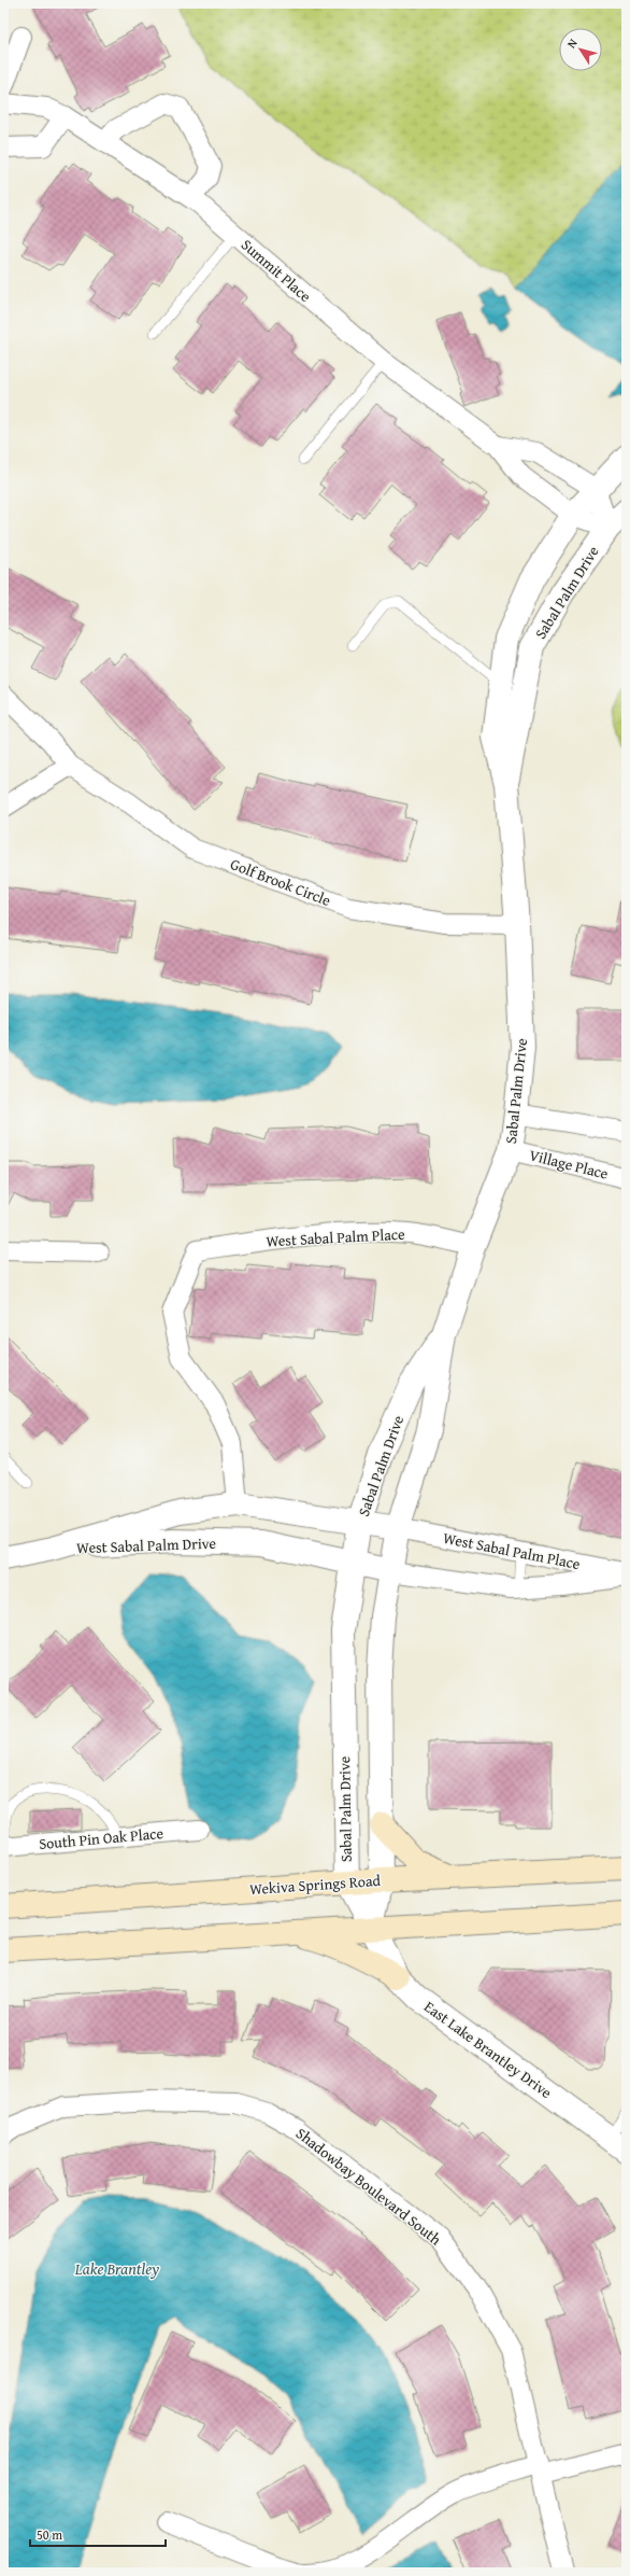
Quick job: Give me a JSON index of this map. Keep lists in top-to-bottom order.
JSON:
{
  "streets": {
    "main road": ["Wekiva Springs Road"],
    "street": [
      "Summit Place",
      "Sabal Palm Drive",
      "Golf Brook Circle",
      "Village Place",
      "West Sabal Palm Place",
      "West Sabal Palm Drive",
      "South Pin Oak Place",
      "East Lake Brantley Drive",
      "Shadowbay Boulevard South"
    ]
  },
  "crossings": [
    ["Summit Place", "Sabal Palm Drive"],
    ["Sabal Palm Drive", "Golf Brook Circle"],
    ["Sabal Palm Drive", "Village Place"],
    ["Sabal Palm Drive", "West Sabal Palm Place"],
    ["Sabal Palm Drive", "West Sabal Palm Drive"],
    ["Sabal Palm Drive", "Wekiva Springs Road"],
    ["Sabal Palm Drive", "East Lake Brantley Drive"],
    ["West Sabal Palm Place", "West Sabal Palm Drive"]
  ],
  "water": ["Lake Brantley"],
  "scale_bar": "50 m",
  "north": "top left"
}
